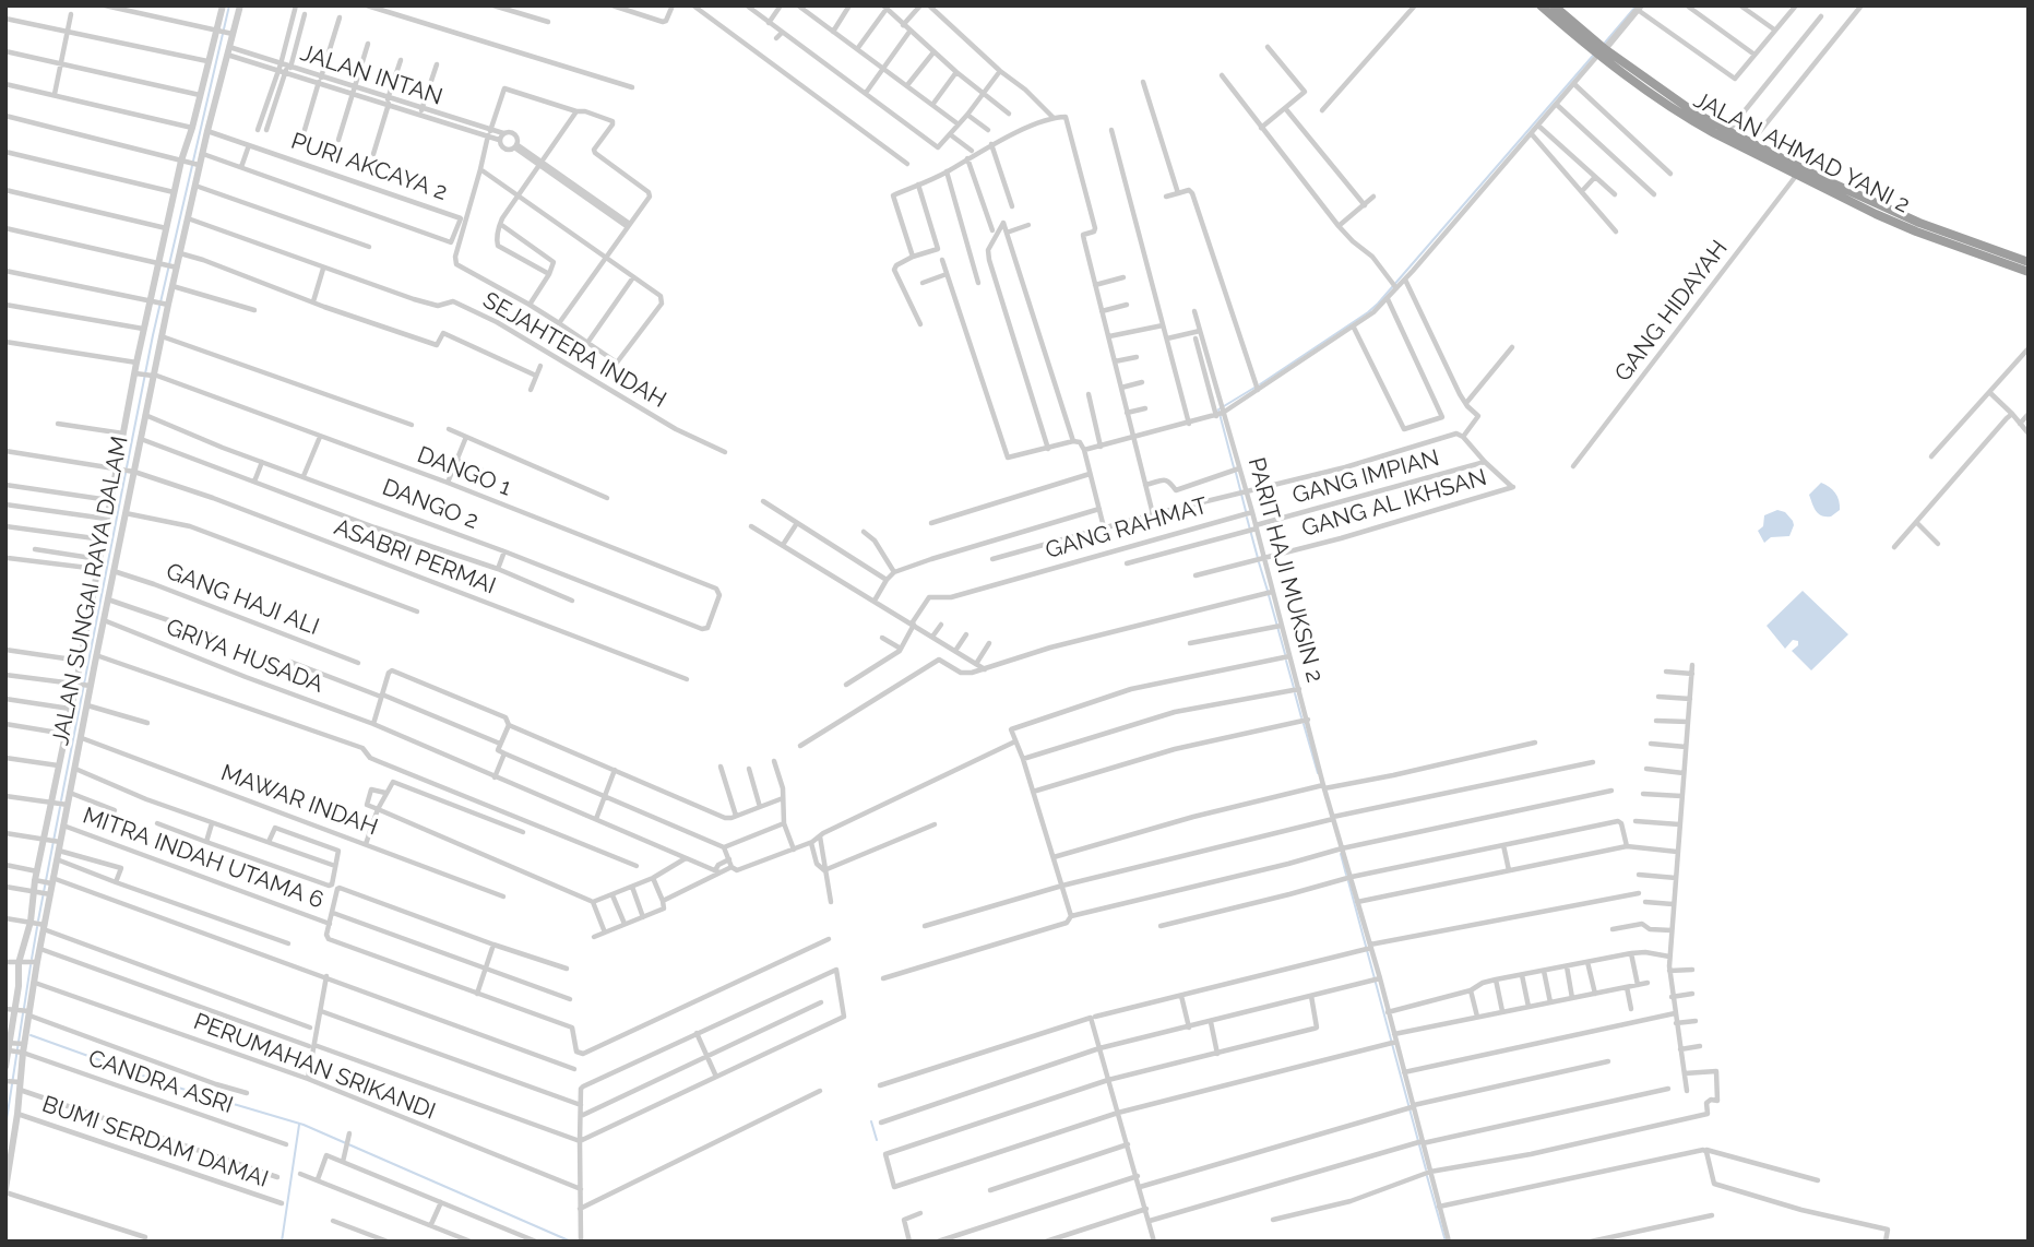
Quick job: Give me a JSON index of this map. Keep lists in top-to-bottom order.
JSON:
{
  "streets": {
    "highway": ["JALAN AHMAD YANI 2"],
    "street": [
      "JALAN INTAN",
      "PURI AKCAYA 2",
      "GANG HIDAYAH",
      "SEJAHTERA INDAH",
      "DANGO 1",
      "GANG IMPIAN",
      "GANG AL IKHSAN",
      "DANGO 2",
      "GANG RAHMAT",
      "ASABRI PERMAI",
      "PARIT HAJI MUKSIN 2",
      "JALAN SUNGAI RAYA DALAM",
      "GANG HAJI ALI",
      "GRIYA HUSADA",
      "MAWAR INDAH",
      "MITRA INDAH UTAMA 6",
      "PERUMAHAN SRIKANDI",
      "CANDRA ASRI",
      "BUMI SERDAM DAMAI"
    ]
  },
  "crossings": [
    ["JALAN INTAN", "JALAN SUNGAI RAYA DALAM"],
    ["JALAN AHMAD YANI 2", "GANG HIDAYAH"],
    ["PURI AKCAYA 2", "JALAN SUNGAI RAYA DALAM"],
    ["SEJAHTERA INDAH", "JALAN SUNGAI RAYA DALAM"],
    ["DANGO 1", "DANGO 2"],
    ["DANGO 1", "JALAN SUNGAI RAYA DALAM"],
    ["GANG IMPIAN", "GANG AL IKHSAN"],
    ["GANG IMPIAN", "PARIT HAJI MUKSIN 2"],
    ["GANG AL IKHSAN", "PARIT HAJI MUKSIN 2"],
    ["DANGO 2", "JALAN SUNGAI RAYA DALAM"],
    ["GANG RAHMAT", "PARIT HAJI MUKSIN 2"],
    ["ASABRI PERMAI", "JALAN SUNGAI RAYA DALAM"],
    ["JALAN SUNGAI RAYA DALAM", "GANG HAJI ALI"],
    ["JALAN SUNGAI RAYA DALAM", "GRIYA HUSADA"],
    ["JALAN SUNGAI RAYA DALAM", "MAWAR INDAH"],
    ["JALAN SUNGAI RAYA DALAM", "MITRA INDAH UTAMA 6"],
    ["JALAN SUNGAI RAYA DALAM", "PERUMAHAN SRIKANDI"],
    ["JALAN SUNGAI RAYA DALAM", "CANDRA ASRI"],
    ["JALAN SUNGAI RAYA DALAM", "BUMI SERDAM DAMAI"]
  ]
}
